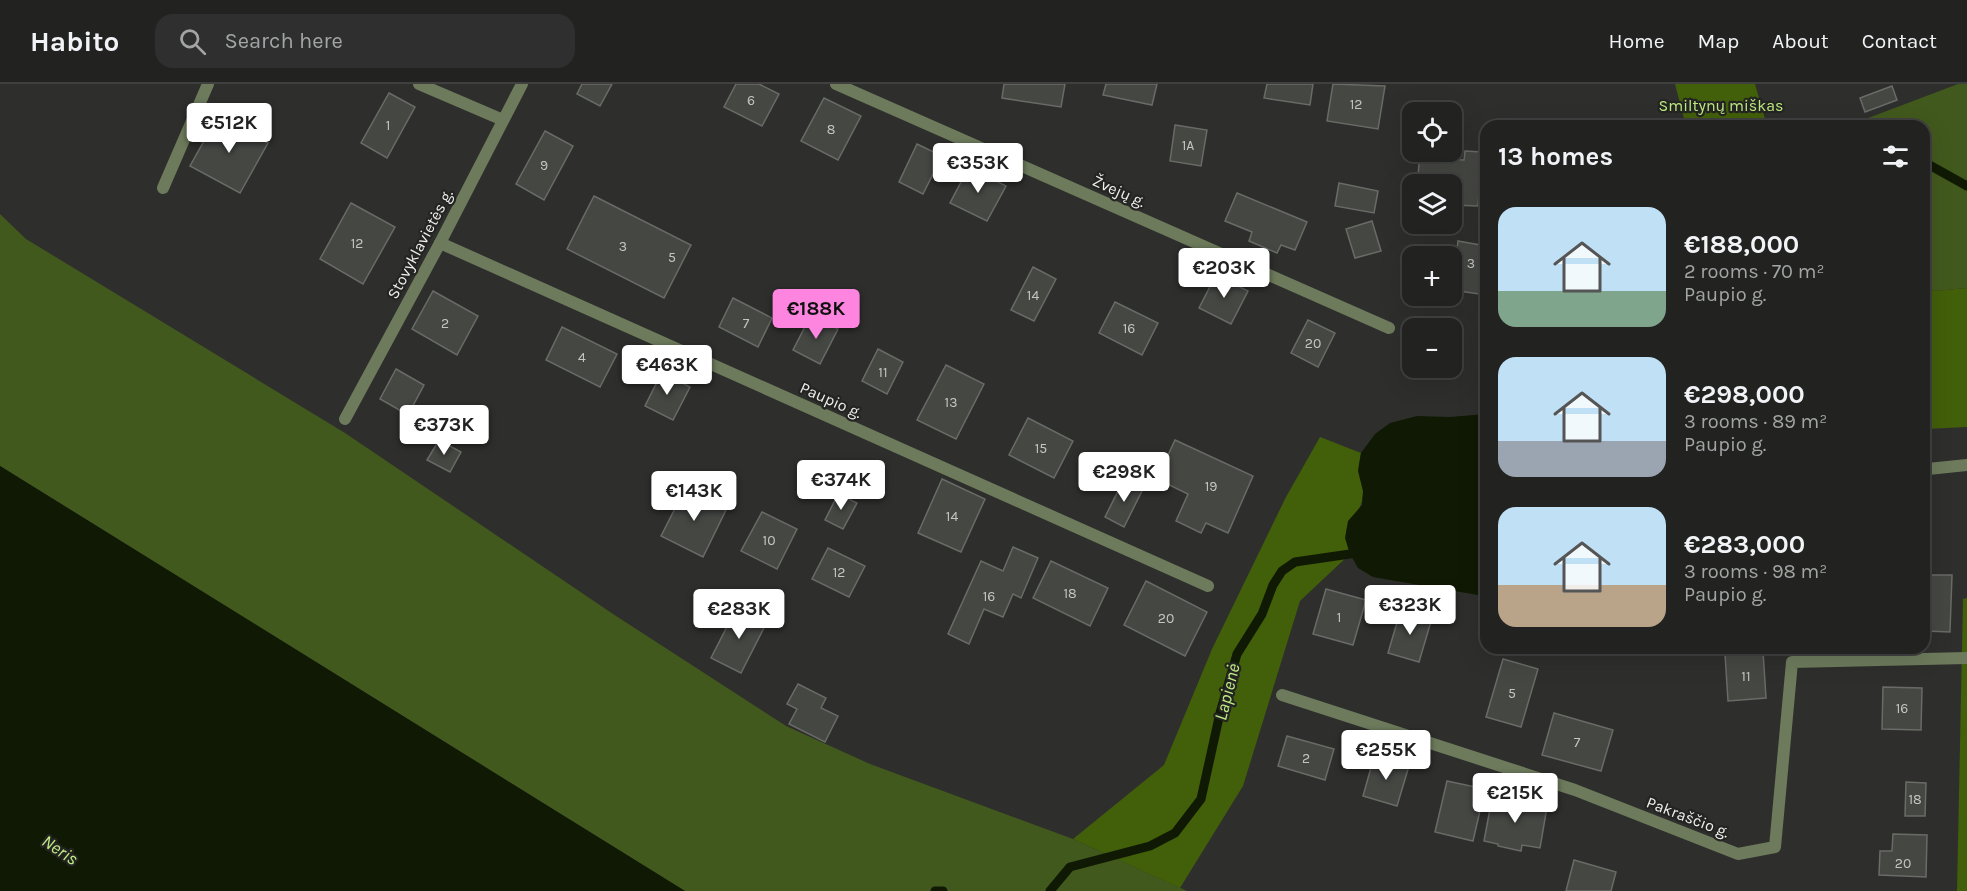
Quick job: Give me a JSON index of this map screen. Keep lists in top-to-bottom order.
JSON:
{
  "streets": {
    "street": [
      "Žvejų g.",
      "Stovyklavietės g.",
      "Paupio g.",
      "Pakraščio g."
    ]
  },
  "crossings": [
    ["Stovyklavietės g.", "Paupio g."]
  ],
  "water": ["Lapienė", "Neris"],
  "parks": ["Smiltynų miškas"],
  "house_numbers": [
    "6",
    "12",
    "1",
    "8",
    "1A",
    "9",
    "12",
    "3",
    "5",
    "3",
    "14",
    "2",
    "7",
    "16",
    "20",
    "4",
    "11",
    "13",
    "15",
    "19",
    "14",
    "10",
    "12",
    "18",
    "16",
    "1",
    "20",
    "11",
    "5",
    "16",
    "7",
    "2",
    "18",
    "20"
  ],
  "page": {
    "header": "Habito",
    "search": "Search here",
    "nav": [
      "Home",
      "Map",
      "About",
      "Contact"
    ],
    "map_buttons": ["+", "−"],
    "price": [
      "€512K",
      "€353K",
      "€203K",
      "€188K",
      "€463K",
      "€373K",
      "€298K",
      "€374K",
      "€143K",
      "€323K",
      "€283K",
      "€255K",
      "€215K"
    ],
    "heading": "13 homes",
    "list": [
      {
        "name": "€188,000",
        "note": "2 rooms · 70 m² · Paupio g."
      },
      {
        "name": "€298,000",
        "note": "3 rooms · 89 m² · Paupio g."
      },
      {
        "name": "€283,000",
        "note": "3 rooms · 98 m² · Paupio g."
      }
    ]
  }
}
